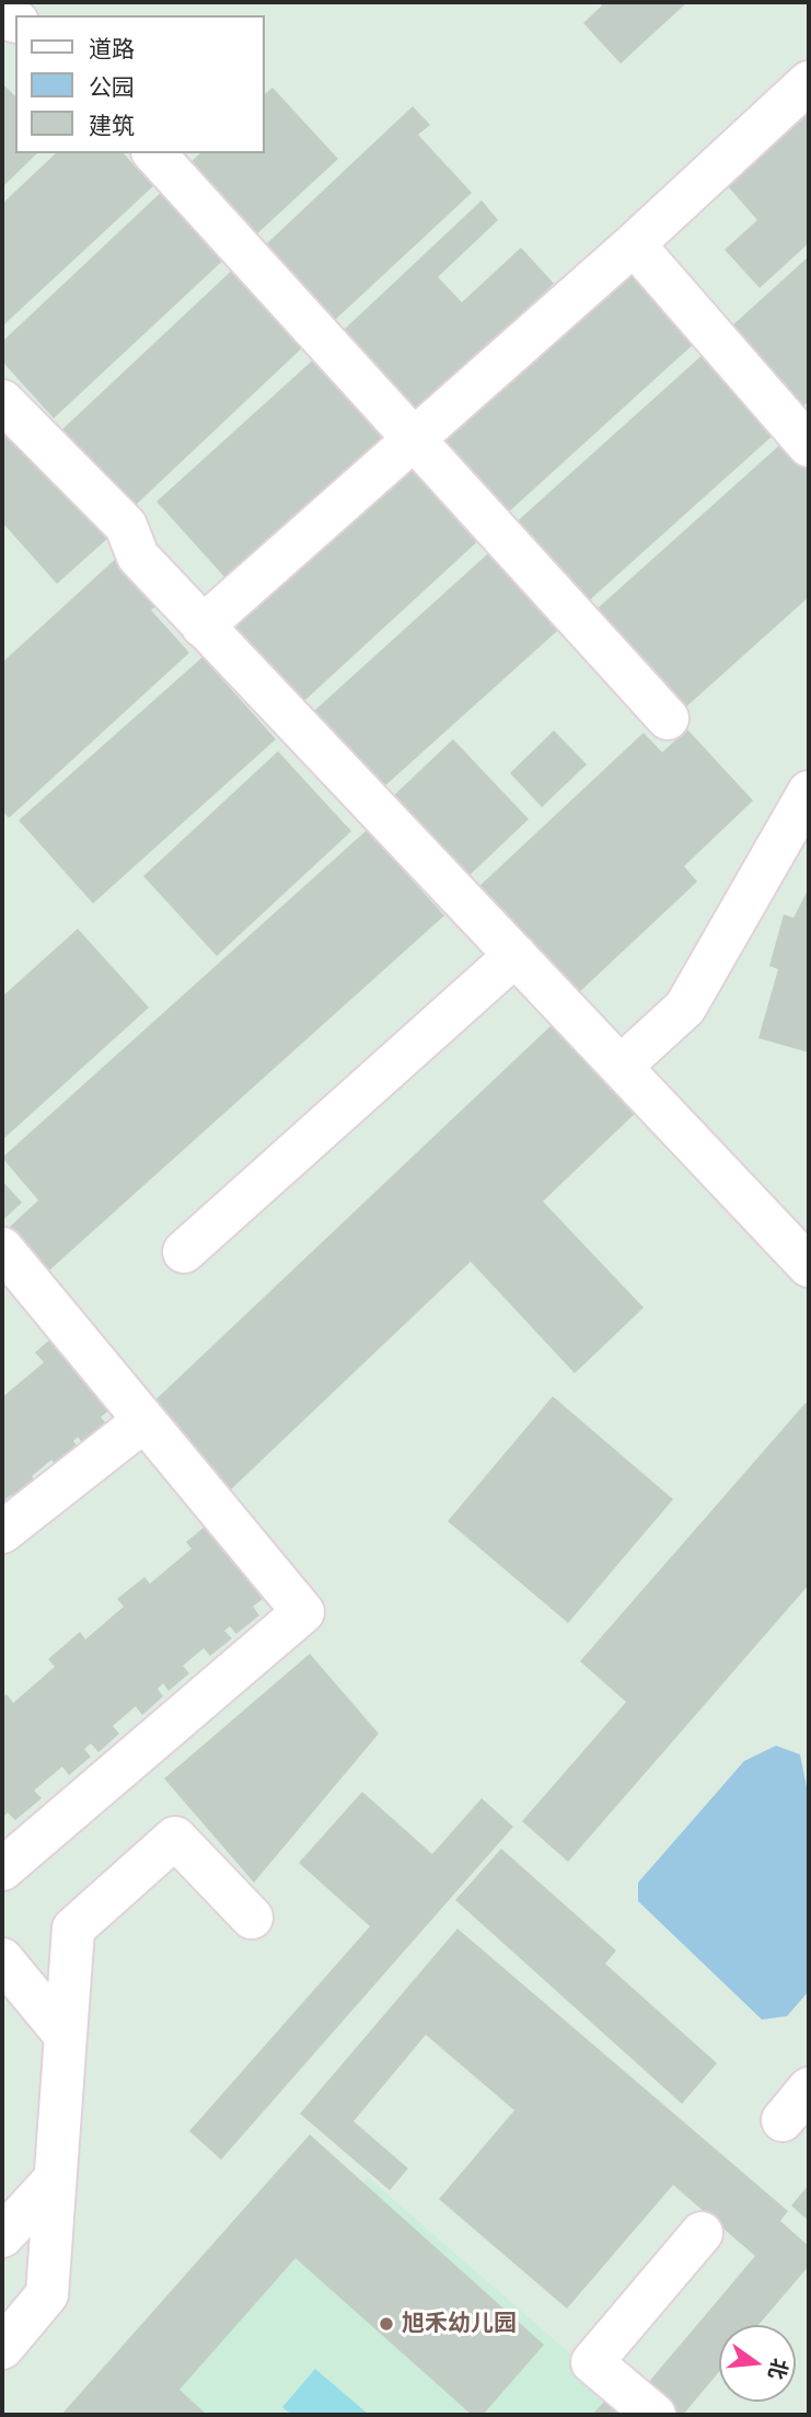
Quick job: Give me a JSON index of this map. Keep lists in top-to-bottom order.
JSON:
{
  "places": ["旭禾幼儿园"],
  "legend": ["道路", "公园", "建筑"],
  "north": "right"
}
